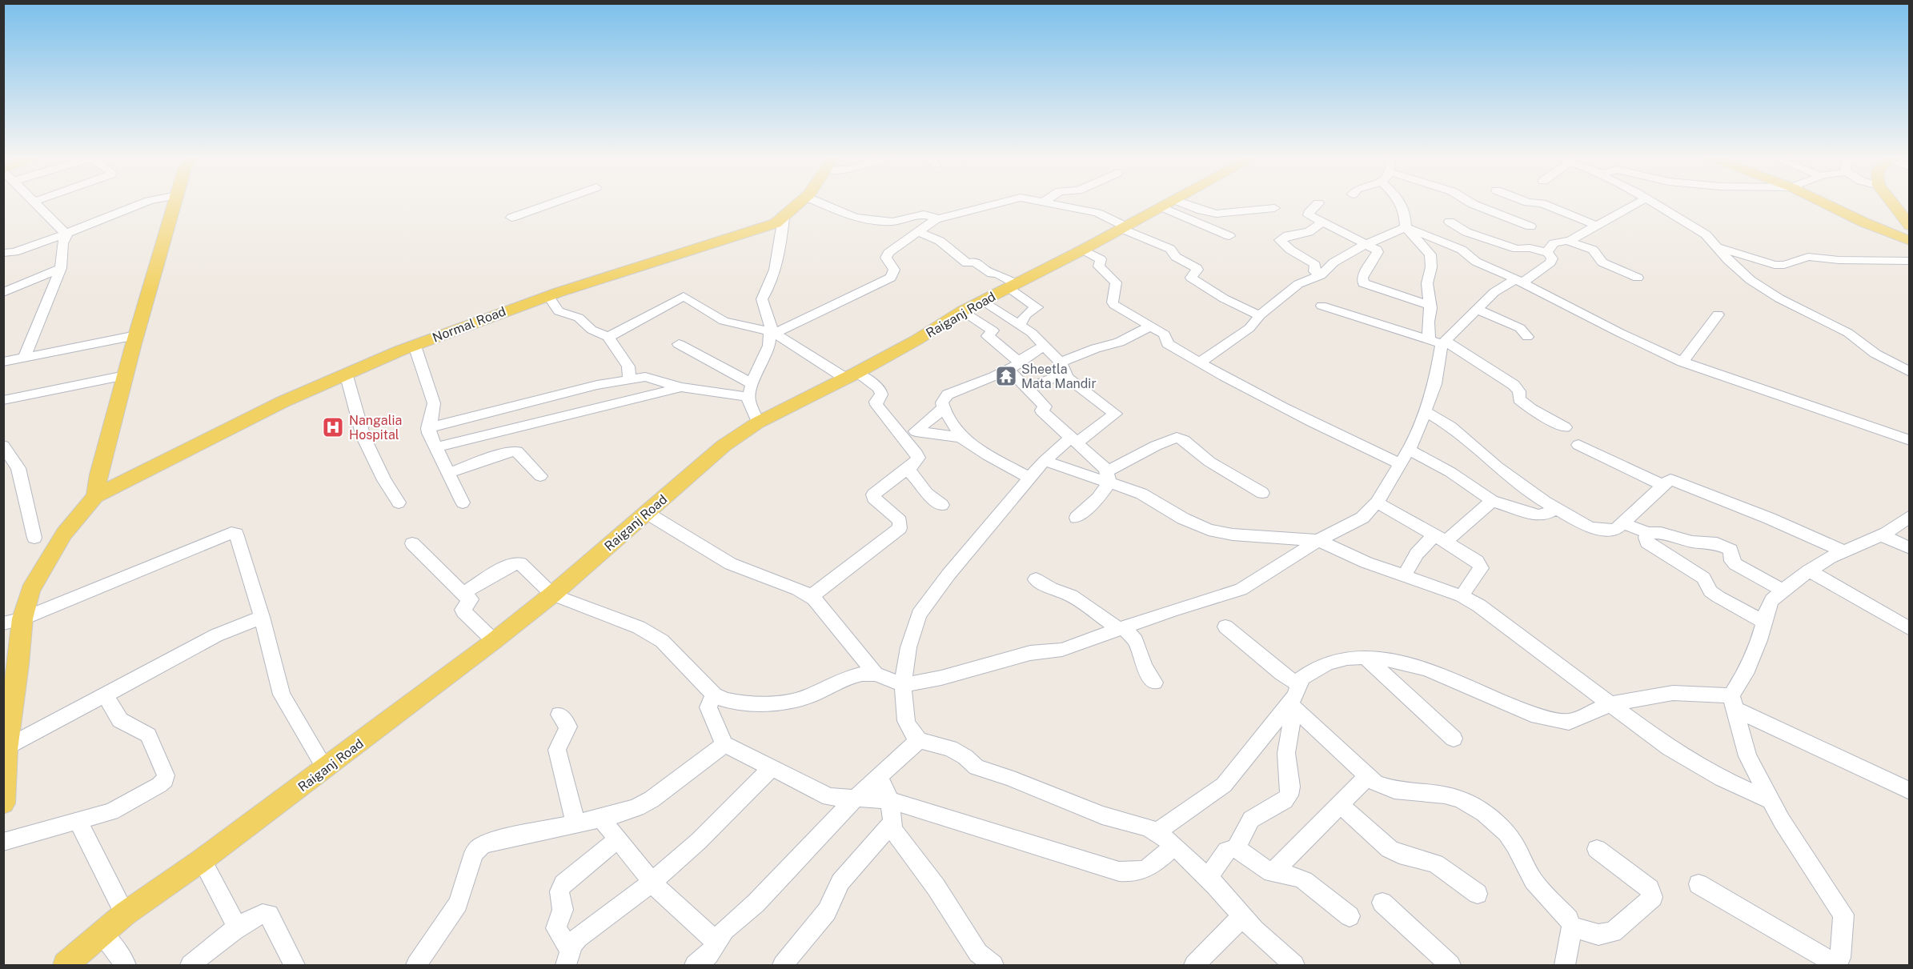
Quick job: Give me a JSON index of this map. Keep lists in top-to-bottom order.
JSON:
{
  "streets": {
    "main road": ["Raiganj Road", "Normal Road"]
  },
  "places": {
    "temple": ["Sheetla Mata Mandir"],
    "hospital": ["Nangalia Hospital"]
  }
}
